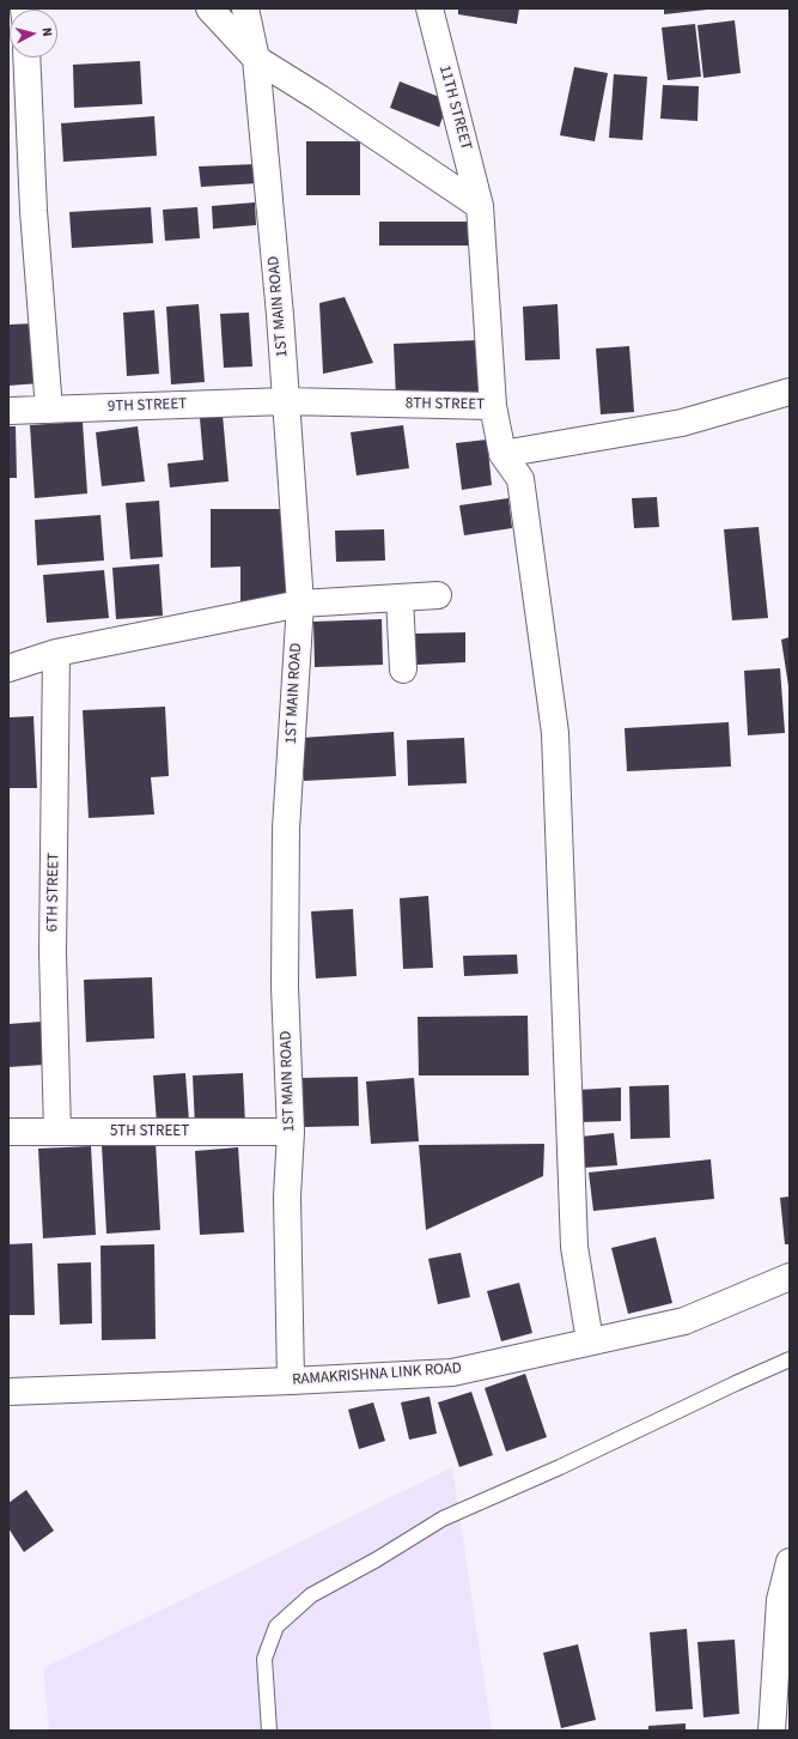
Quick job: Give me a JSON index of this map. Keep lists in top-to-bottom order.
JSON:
{
  "streets": {
    "street": [
      "11TH STREET",
      "1ST MAIN ROAD",
      "8TH STREET",
      "9TH STREET",
      "6TH STREET",
      "5TH STREET",
      "RAMAKRISHNA LINK ROAD"
    ]
  },
  "crossings": [
    ["11TH STREET", "8TH STREET"],
    ["1ST MAIN ROAD", "8TH STREET"],
    ["1ST MAIN ROAD", "9TH STREET"],
    ["1ST MAIN ROAD", "5TH STREET"],
    ["1ST MAIN ROAD", "RAMAKRISHNA LINK ROAD"],
    ["8TH STREET", "9TH STREET"],
    ["6TH STREET", "5TH STREET"]
  ],
  "north": "right"
}
